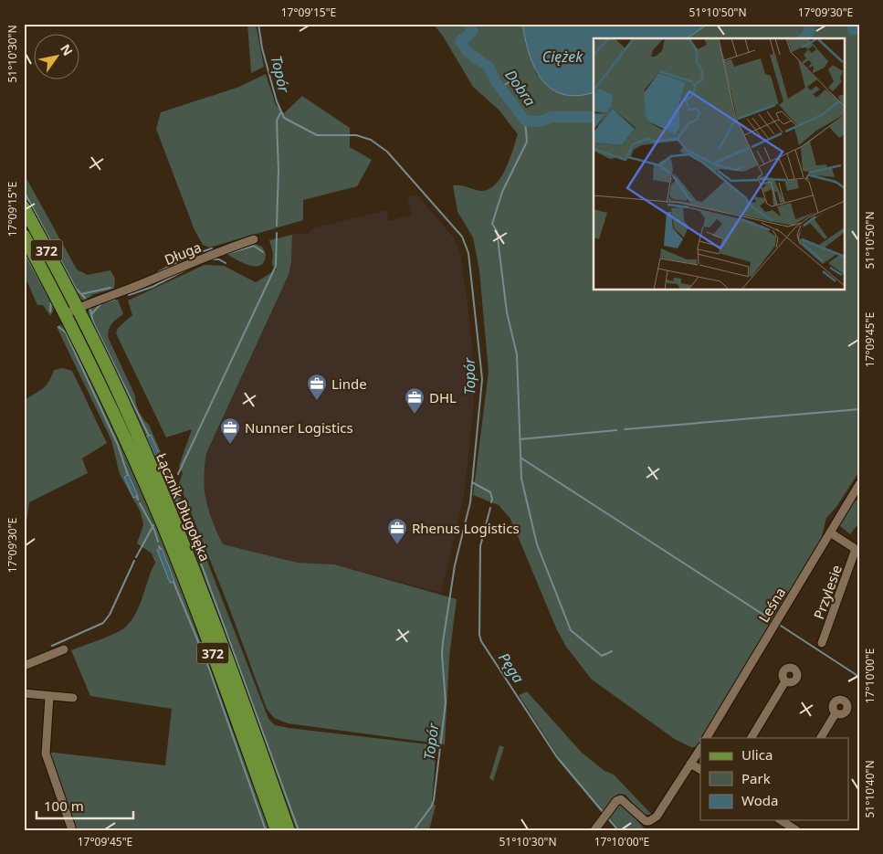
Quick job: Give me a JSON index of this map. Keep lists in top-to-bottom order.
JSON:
{
  "streets": {
    "main road": ["372", "Łącznik Długołęka"],
    "street": ["Długa", "Przylesie", "Leśna"]
  },
  "crossings": [
    ["Długa", "Łącznik Długołęka"],
    ["Przylesie", "Leśna"]
  ],
  "water": [
    "Ciężek",
    "Topór",
    "Dobra",
    "Pęga"
  ],
  "places": {
    "office": [
      "Linde",
      "DHL",
      "Nunner Logistics",
      "Rhenus Logistics"
    ]
  },
  "legend": ["Ulica", "Park", "Woda"],
  "scale_bar": "100 m",
  "north": "top right",
  "coordinates": [
    "17°09'15\"E",
    "51°10'50\"N",
    "17°09'30\"E",
    "51°10'30\"N",
    "17°09'45\"E",
    "17°10'00\"E",
    "51°10'40\"N"
  ]
}
